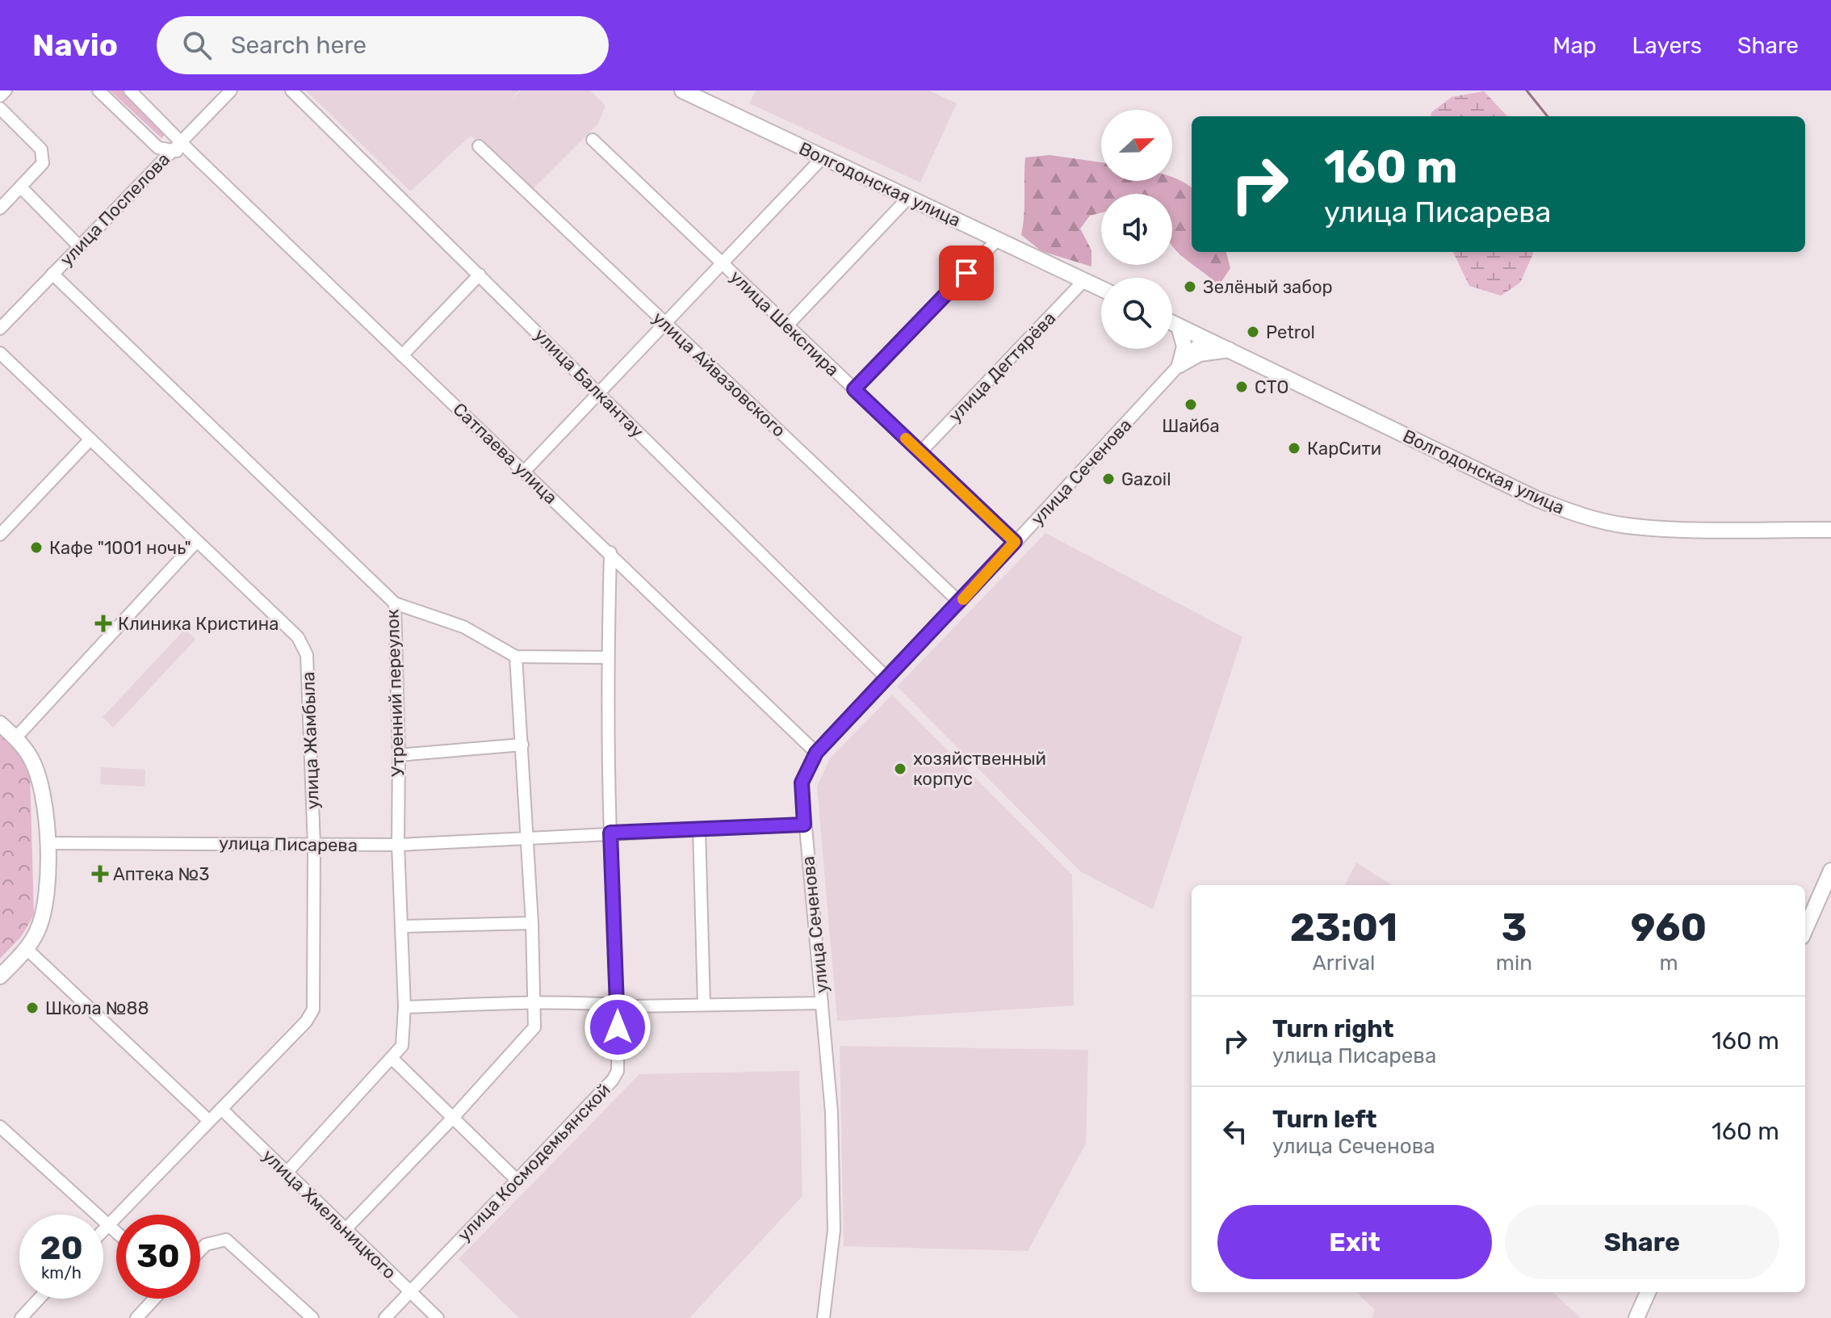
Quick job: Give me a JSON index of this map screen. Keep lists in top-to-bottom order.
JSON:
{
  "streets": {
    "main road": ["Волгодонская улица"],
    "street": [
      "улица Поспелова",
      "улица Шекспира",
      "улица Дегтярёва",
      "улица Айвазовского",
      "улица Балкантау",
      "Сатпаева улица",
      "улица Сеченова",
      "Утренний переулок",
      "улица Жамбыла",
      "улица Писарева",
      "улица Космодемьянской",
      "улица Хмельницкого"
    ]
  },
  "crossings": [
    ["Волгодонская улица", "улица Шекспира"],
    ["Волгодонская улица", "улица Дегтярёва"],
    ["Волгодонская улица", "улица Сеченова"],
    ["улица Поспелова", "Сатпаева улица"],
    ["улица Поспелова", "Утренний переулок"],
    ["улица Шекспира", "улица Дегтярёва"],
    ["улица Шекспира", "улица Айвазовского"],
    ["улица Шекспира", "улица Балкантау"],
    ["улица Шекспира", "Сатпаева улица"],
    ["улица Шекспира", "улица Сеченова"],
    ["улица Айвазовского", "улица Сеченова"],
    ["улица Балкантау", "улица Сеченова"],
    ["Сатпаева улица", "улица Сеченова"],
    ["Сатпаева улица", "улица Космодемьянской"],
    ["улица Сеченова", "улица Писарева"],
    ["Утренний переулок", "улица Писарева"],
    ["Утренний переулок", "улица Хмельницкого"],
    ["улица Жамбыла", "улица Писарева"],
    ["улица Жамбыла", "улица Хмельницкого"],
    ["улица Писарева", "улица Космодемьянской"],
    ["улица Космодемьянской", "улица Хмельницкого"]
  ],
  "places": {
    "other": [
      "Зелёный забор",
      "Petrol",
      "СТО",
      "Шайба",
      "КарСити",
      "Gazoil",
      "Кафе \"1001 ночь\"",
      "хозяйственный корпус",
      "Школа №88"
    ],
    "health": ["Клиника Кристина", "Аптека №3"]
  },
  "north": "right",
  "page": {
    "header": "Navio",
    "search": "Search here",
    "nav": ["Map", "Layers", "Share"],
    "turn": ["160 m", "улица Писарева"],
    "eta": [
      "23:01",
      "Arrival",
      "3",
      "min",
      "960",
      "m"
    ],
    "list": [
      {
        "name": "Turn right",
        "note": "улица Писарева",
        "value": "160 m"
      },
      {
        "name": "Turn left",
        "note": "улица Сеченова",
        "value": "160 m"
      }
    ],
    "buttons": ["Exit", "Share"],
    "speed": "20 km/h",
    "limit": "30"
  }
}
